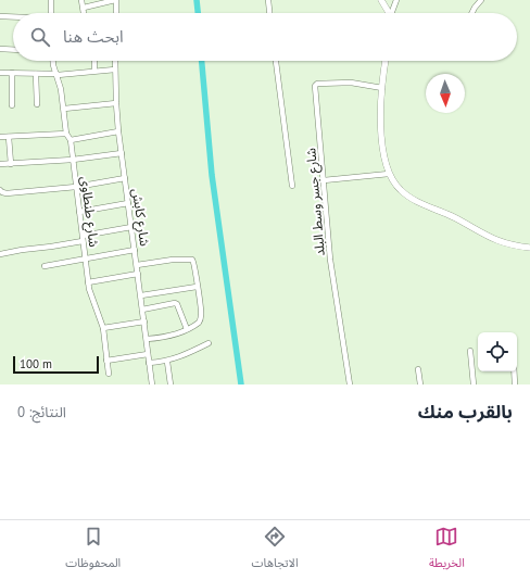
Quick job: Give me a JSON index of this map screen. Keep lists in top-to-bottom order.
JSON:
{
  "streets": {
    "street": ["شارع جسر وسط البلد", "شارع طنطاوى", "شارع كابش"]
  },
  "scale_bar": "100 m",
  "north": "bottom",
  "page": {
    "search": "ابحث هنا",
    "scale": "100 m",
    "heading": ["بالقرب منك", "النتائج: 0"],
    "nav": ["الخريطة", "الاتجاهات", "المحفوظات"]
  }
}
